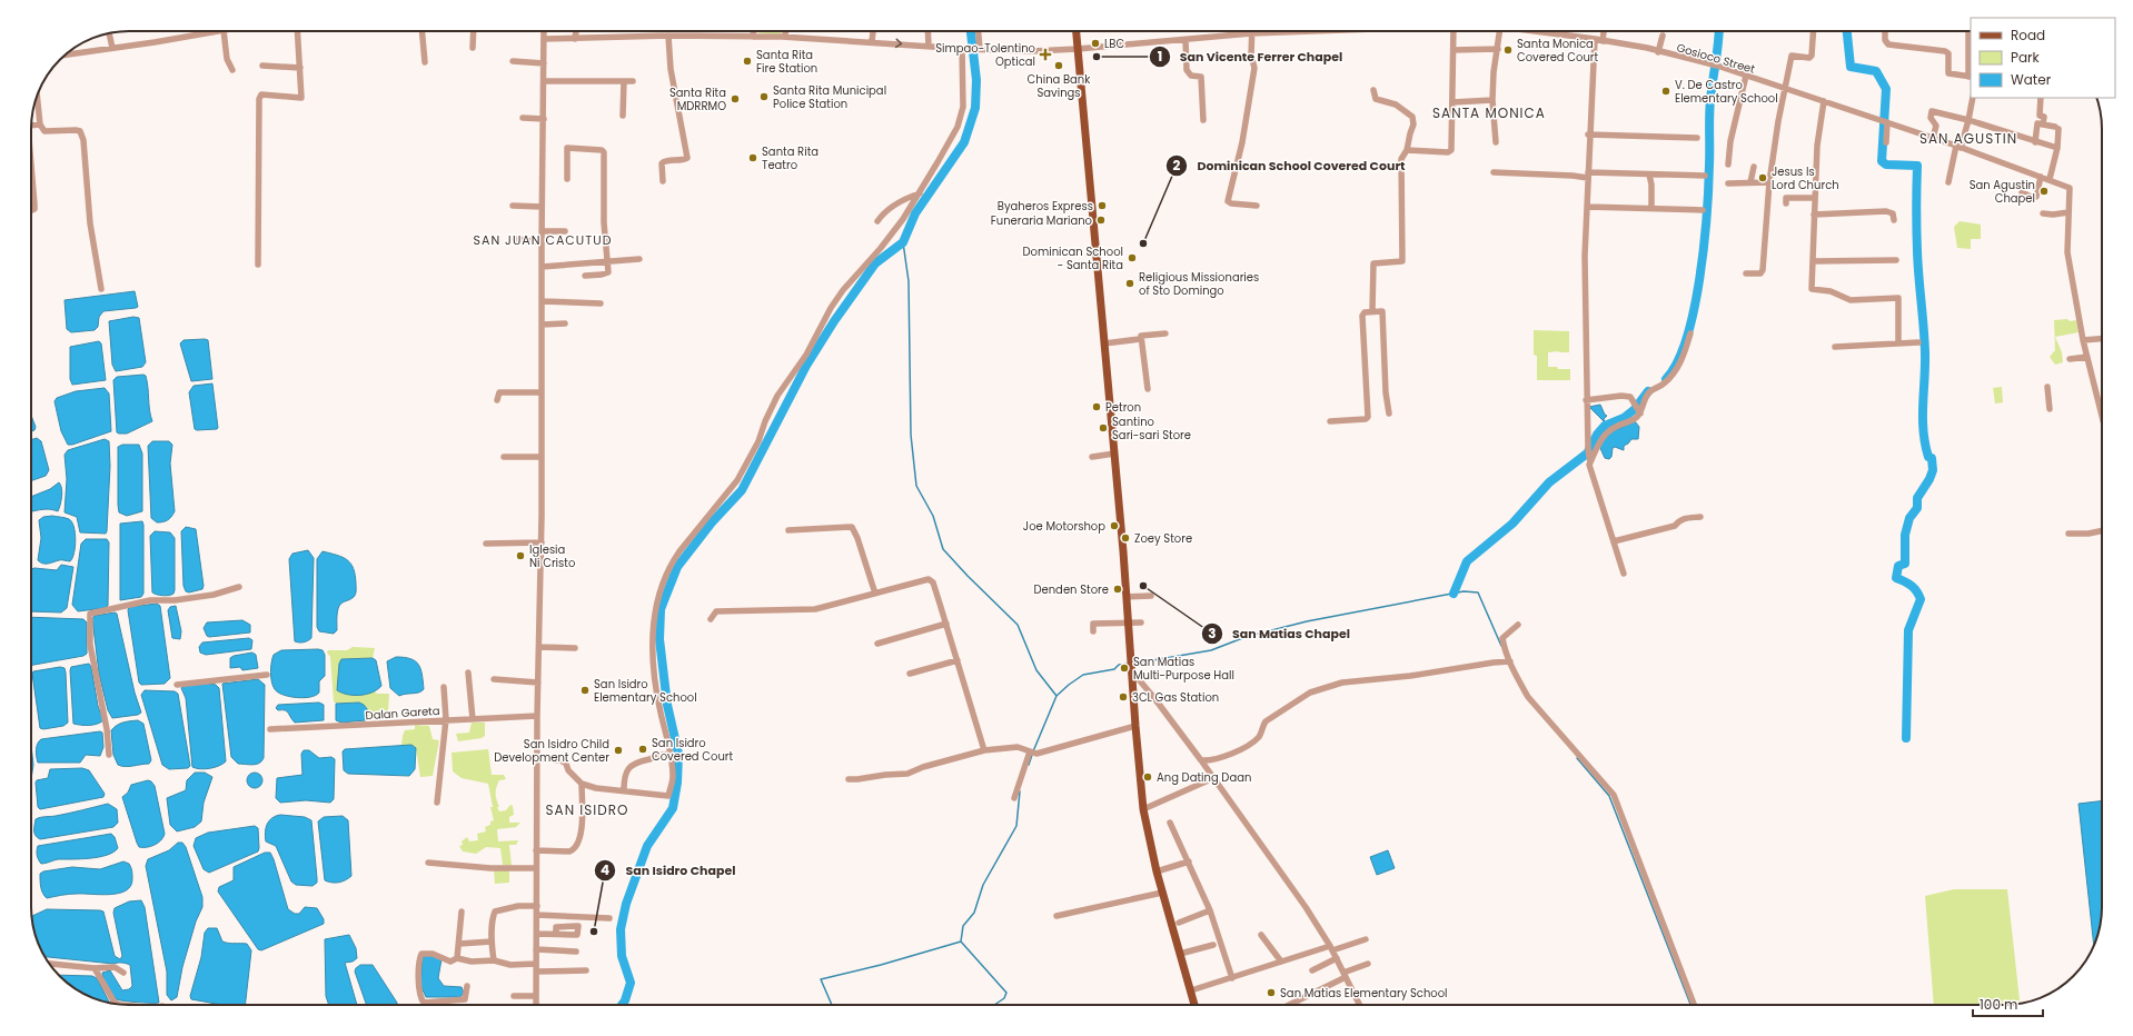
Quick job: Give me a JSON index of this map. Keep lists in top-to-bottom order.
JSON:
{
  "streets": {
    "street": ["Gosioco Street", "Dalan Gareta"]
  },
  "districts": [
    "SANTA MONICA",
    "SAN AGUSTIN",
    "SAN JUAN CACUTUD",
    "SAN ISIDRO"
  ],
  "places": {
    "other": [
      "LBC",
      "Santa Monica Covered Court",
      "San Vicente Ferrer Chapel",
      "Santa Rita Fire Station",
      "China Bank Savings",
      "V. De Castro Elementary School",
      "Santa Rita Municipal Police Station",
      "Santa Rita MDRRMO",
      "Santa Rita Teatro",
      "Jesus Is Lord Church",
      "San Agustin Chapel",
      "Byaheros Express",
      "Funeraria Mariano",
      "Dominican School Covered Court",
      "Dominican School - Santa Rita",
      "Religious Missionaries of Sto Domingo",
      "Petron",
      "Santino Sari-sari Store",
      "Joe Motorshop",
      "Zoey Store",
      "Iglesia Ni Cristo",
      "San Matias Chapel",
      "Denden Store",
      "San Matias Multi-Purpose Hall",
      "San Isidro Elementary School",
      "3CL Gas Station",
      "San Isidro Covered Court",
      "San Isidro Child Development Center",
      "Ang Dating Daan",
      "San Isidro Chapel",
      "San Matias Elementary School"
    ],
    "health": ["Simpao-Tolentino Optical"]
  },
  "legend": ["Road", "Park", "Water"],
  "scale_bar": "100 m"
}
